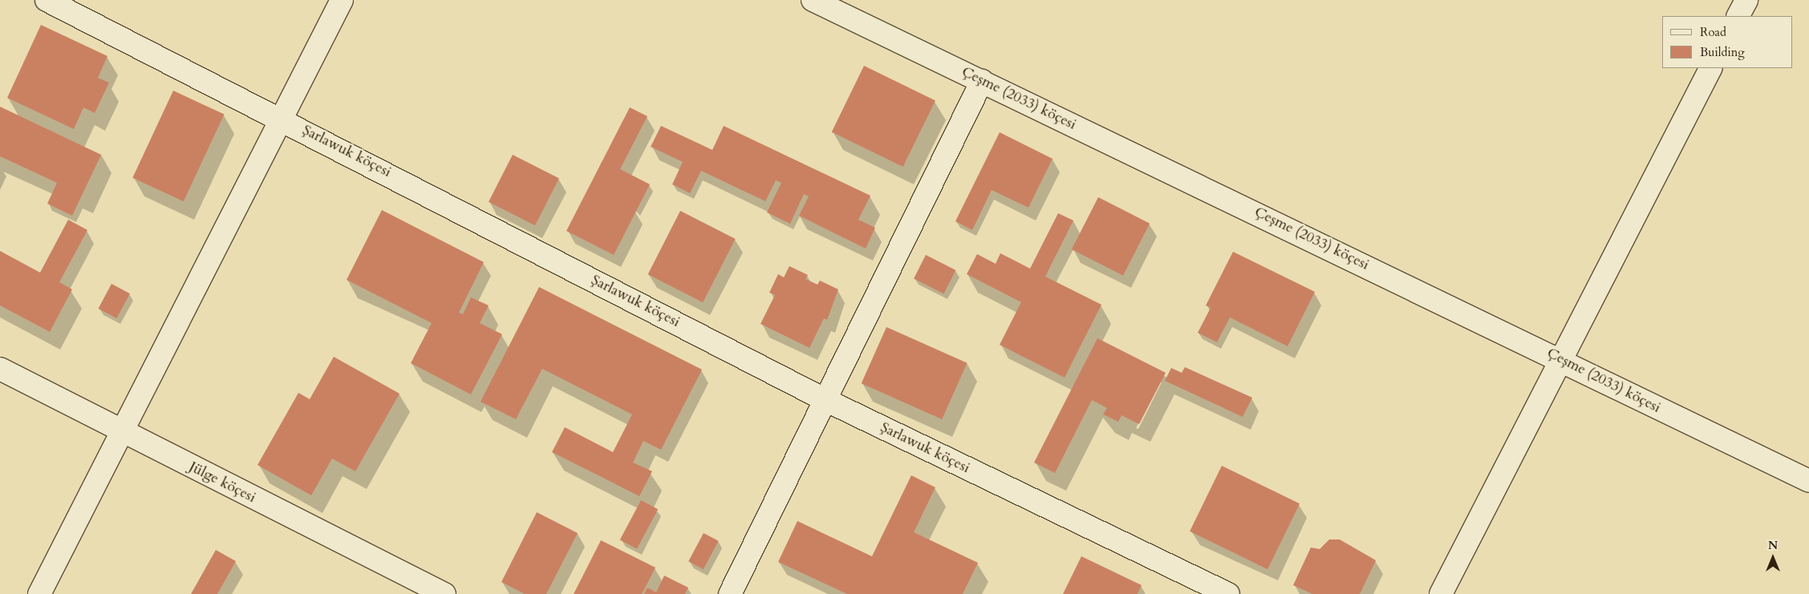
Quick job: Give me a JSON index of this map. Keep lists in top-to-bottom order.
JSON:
{
  "streets": {
    "street": ["Çeşme (2033) köçesi", "Şarlawuk köçesi", "Jülge köçesi"]
  },
  "legend": ["Road", "Building"],
  "north": "top"
}
